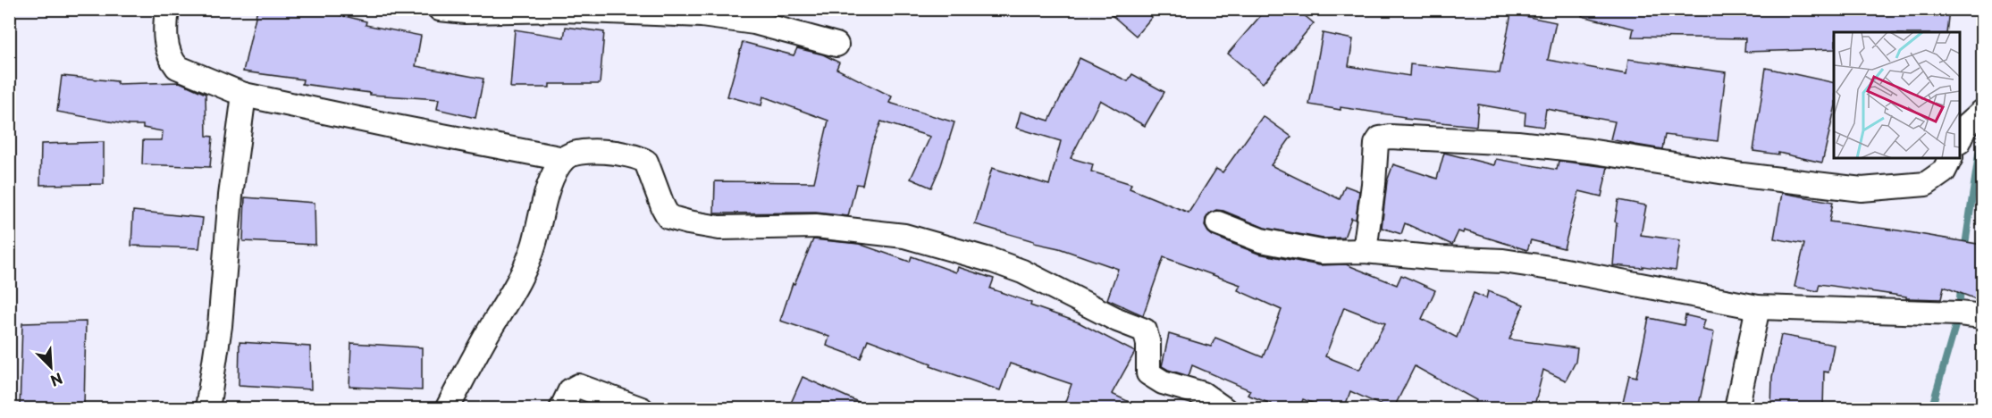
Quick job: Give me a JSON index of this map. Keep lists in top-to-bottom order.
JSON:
{
  "north": "bottom right"
}
